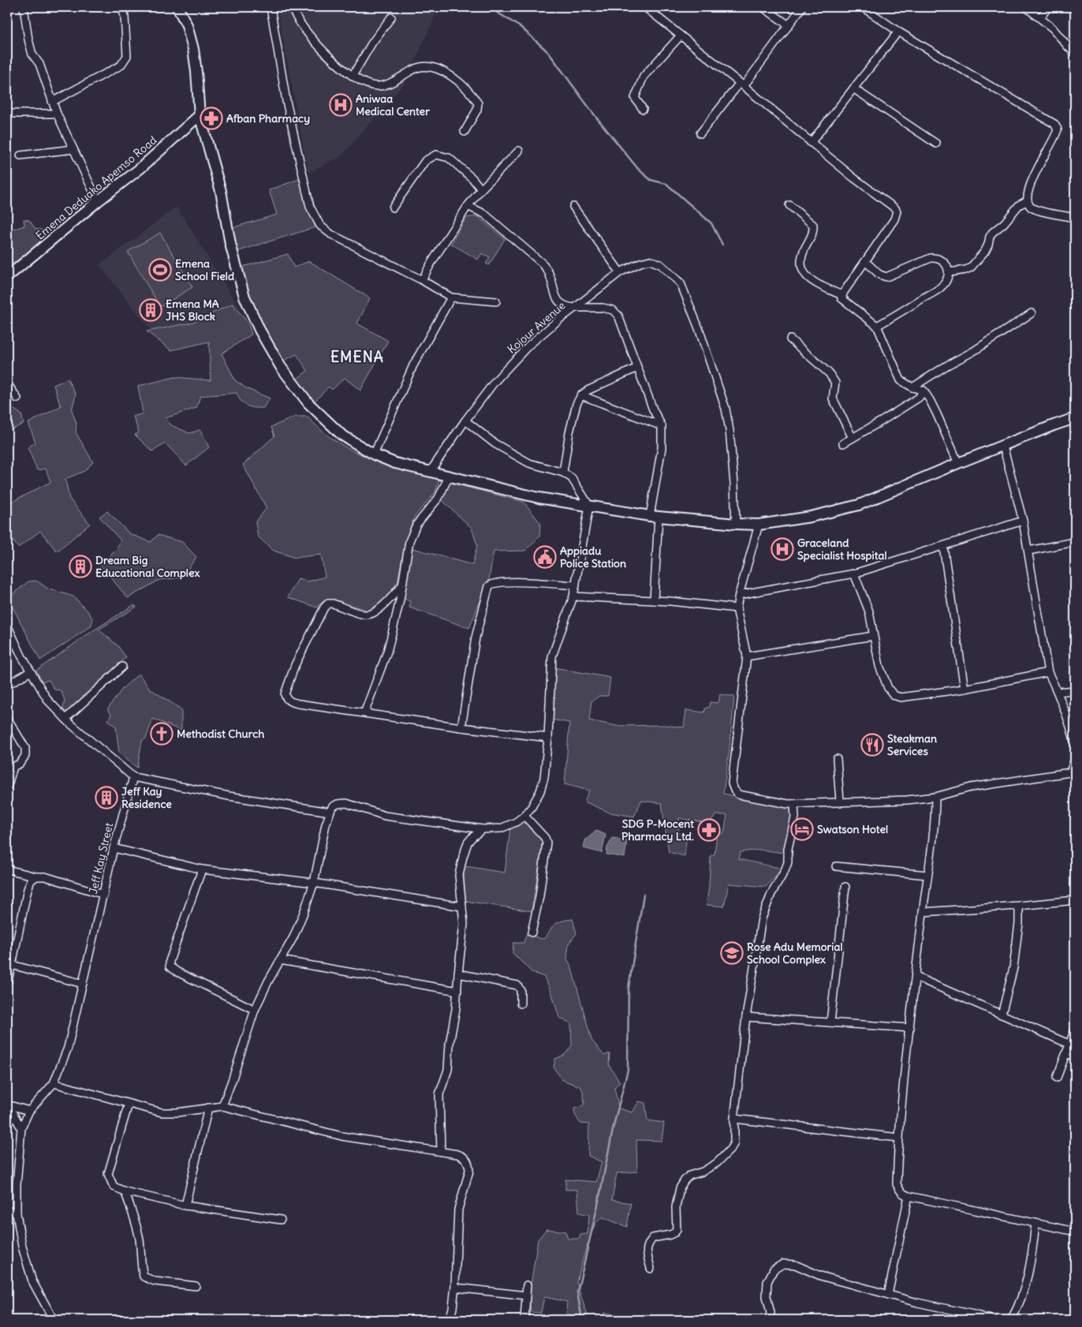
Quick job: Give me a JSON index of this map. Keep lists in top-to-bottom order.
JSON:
{
  "streets": {
    "street": ["Emena Deduako Apemso Road", "Kojour Avenue", "Jeff Kay Street"]
  },
  "districts": ["EMENA"],
  "places": {
    "hospital": ["Aniwaa Medical Center", "Graceland Specialist Hospital"],
    "pharmacy": ["Afban Pharmacy", "SDG P-Mocent Pharmacy Ltd."],
    "sports": ["Emena School Field"],
    "building": ["Emena MA JHS Block", "Dream Big Educational Complex", "Jeff Kay Residence"],
    "public building": ["Appiadu Police Station"],
    "church": ["Methodist Church"],
    "restaurant": ["Steakman Services"],
    "hotel": ["Swatson Hotel"],
    "school or university": ["Rose Adu Memorial School Complex"]
  }
}
